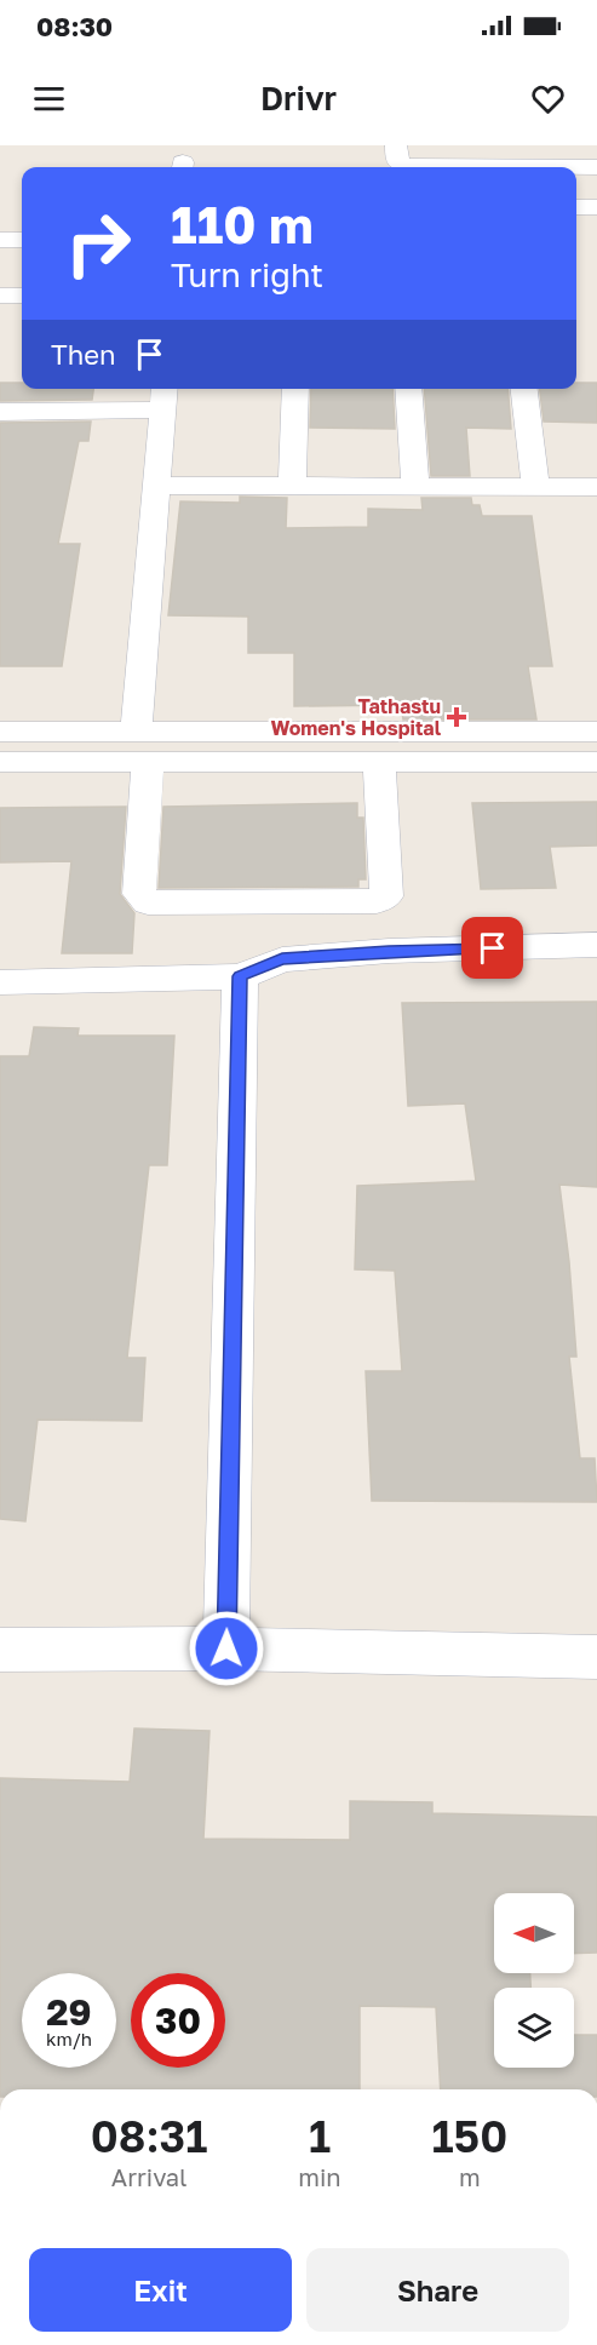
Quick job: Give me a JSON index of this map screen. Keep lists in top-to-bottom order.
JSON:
{
  "places": {
    "health": ["Tathastu Women's Hospital"]
  },
  "north": "left",
  "page": {
    "status": "08:30",
    "header": "Drivr",
    "turn": ["110 m", "Turn right"],
    "then": "Then",
    "speed": "29 km/h",
    "limit": "30",
    "eta": [
      "08:31",
      "Arrival",
      "1",
      "min",
      "150",
      "m"
    ],
    "buttons": ["Exit", "Share"]
  }
}
